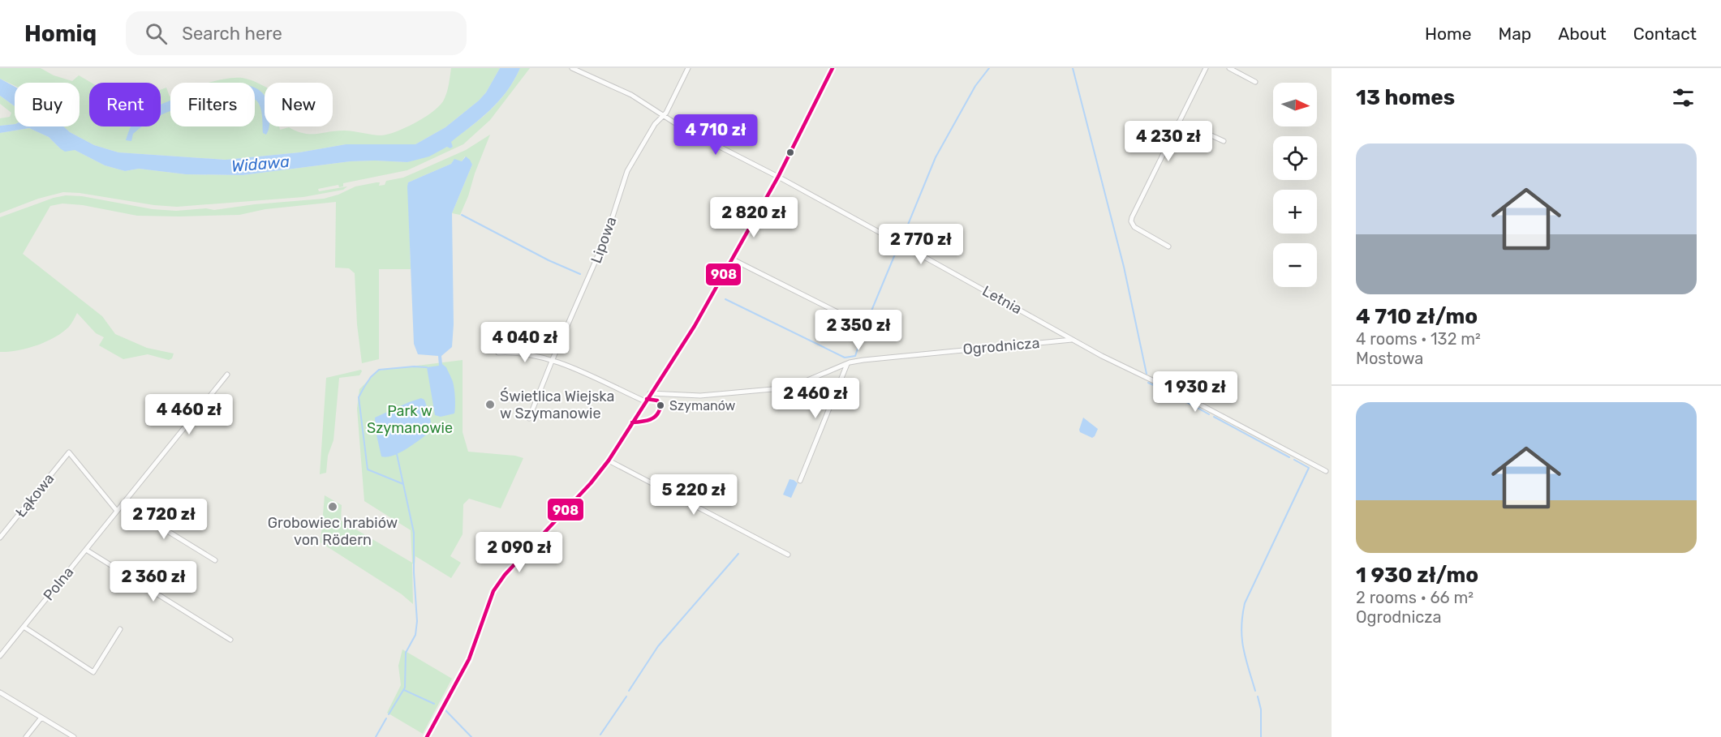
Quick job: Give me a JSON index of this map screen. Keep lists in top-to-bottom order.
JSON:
{
  "streets": {
    "street": [
      "Lipowa",
      "Letnia",
      "Ogrodnicza",
      "Łąkowa",
      "Polna"
    ]
  },
  "crossings": [
    ["Lipowa", "Letnia"],
    ["Letnia", "Ogrodnicza"],
    ["Łąkowa", "Polna"]
  ],
  "water": ["Widawa"],
  "parks": ["Park w Szymanowie"],
  "places": ["Świetlica Wiejska w Szymanowie", "Szymanów", "Grobowiec hrabiów von Rödern"],
  "lines": ["transit line 908"],
  "north": "right",
  "page": {
    "header": "Homiq",
    "search": "Search here",
    "nav": [
      "Home",
      "Map",
      "About",
      "Contact"
    ],
    "heading": "13 homes",
    "map_buttons": ["+", "−"],
    "chip": [
      "Buy",
      "Rent",
      "Filters",
      "New"
    ],
    "price": [
      "4 710 zł",
      "4 230 zł",
      "2 820 zł",
      "2 770 zł",
      "2 350 zł",
      "4 040 zł",
      "1 930 zł",
      "2 460 zł",
      "4 460 zł",
      "5 220 zł",
      "2 720 zł",
      "2 090 zł",
      "2 360 zł"
    ],
    "list": [
      {
        "name": "4 710 zł/mo",
        "note": "4 rooms · 132 m² · Mostowa"
      },
      {
        "name": "1 930 zł/mo",
        "note": "2 rooms · 66 m² · Ogrodnicza"
      }
    ]
  }
}
